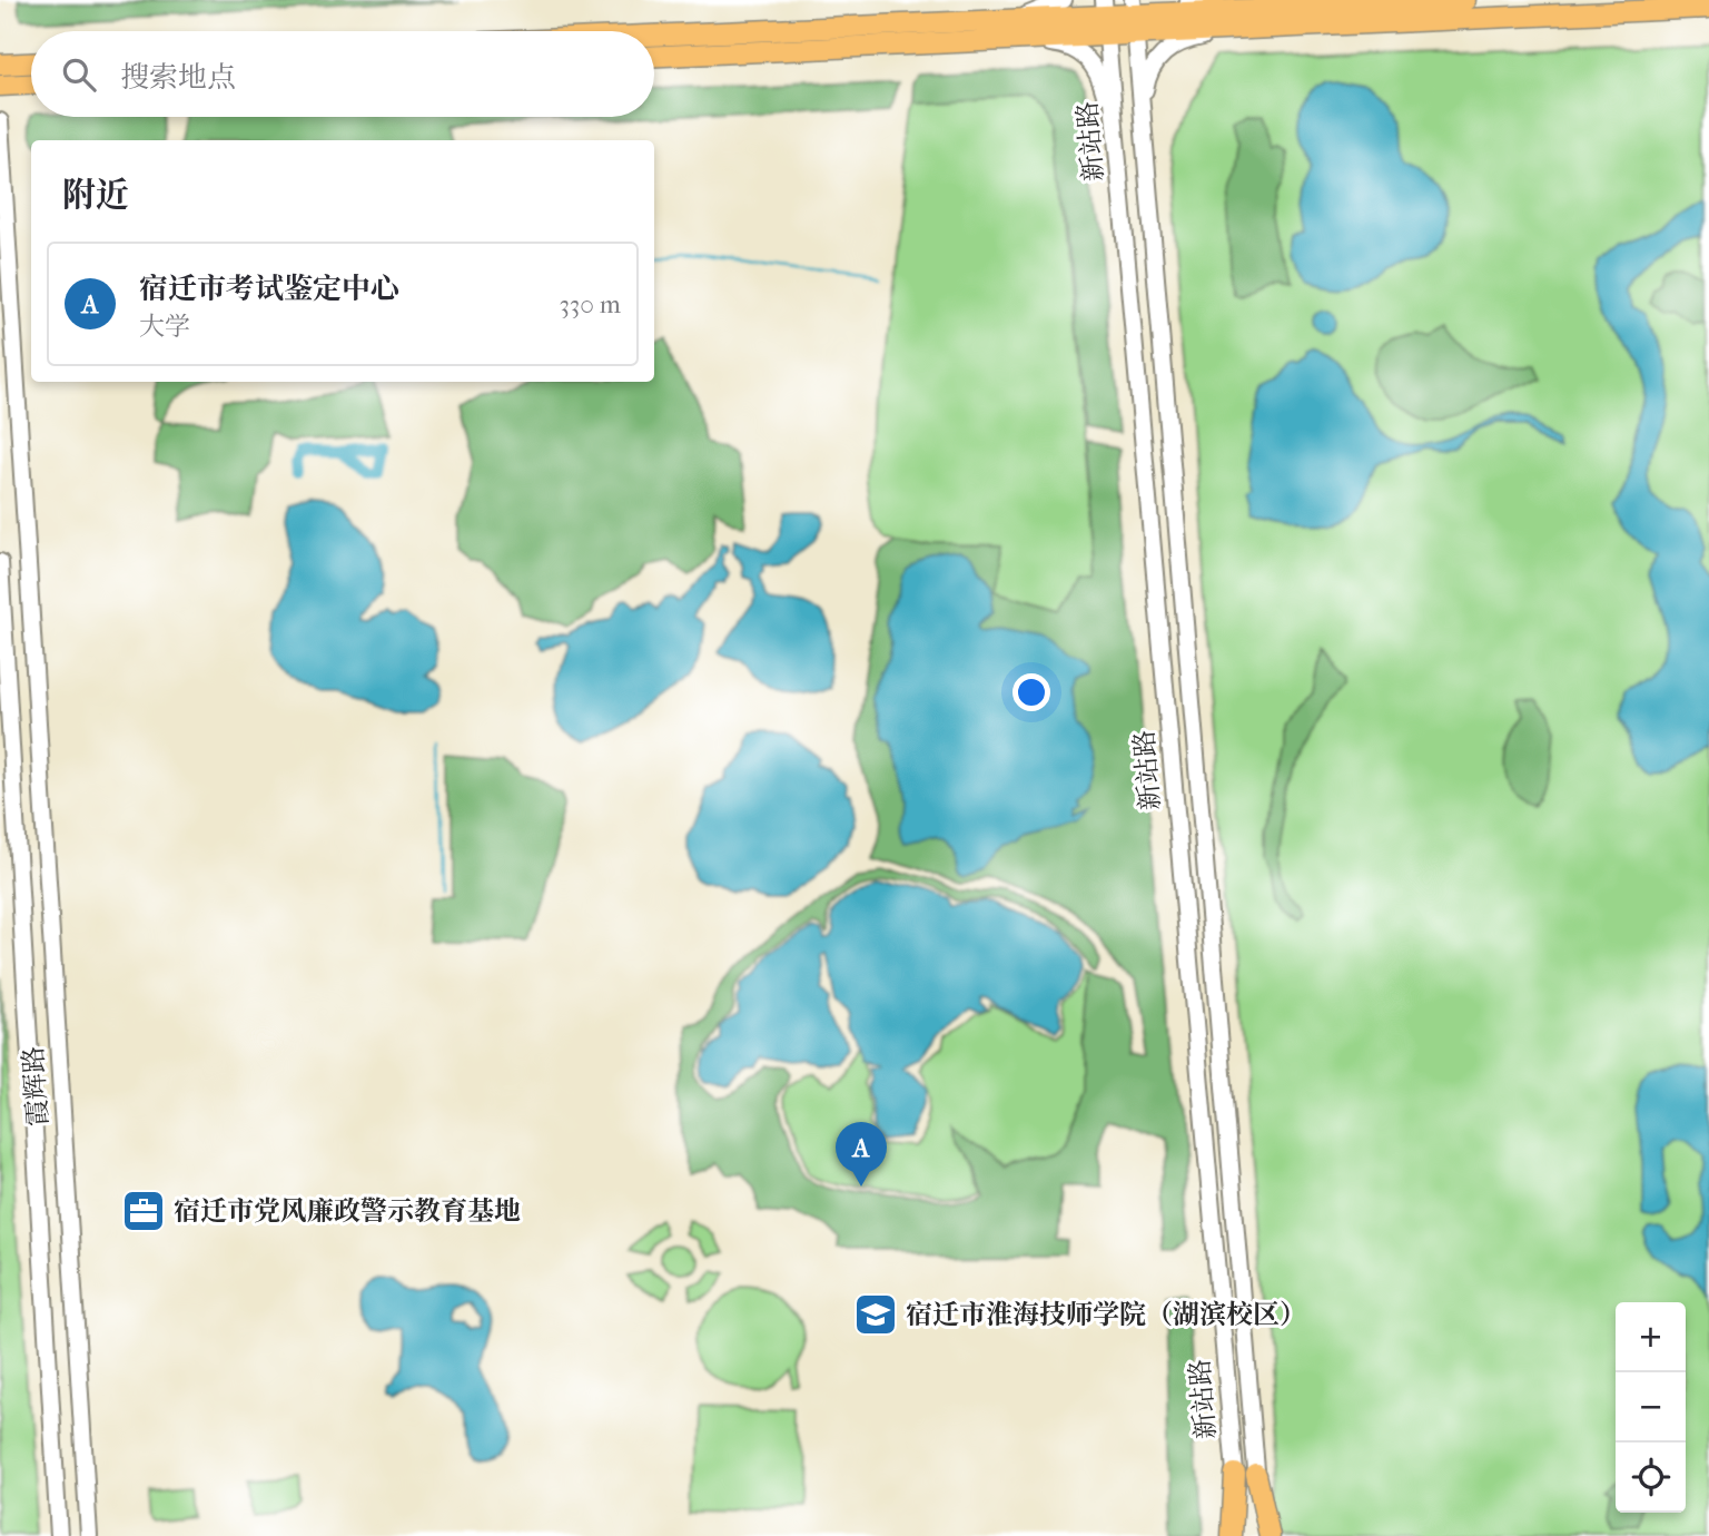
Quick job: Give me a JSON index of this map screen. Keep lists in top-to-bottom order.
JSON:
{
  "streets": {
    "street": ["新站路", "霞辉路"]
  },
  "places": {
    "office": ["宿迁市党风廉政警示教育基地"],
    "school or university": ["宿迁市淮海技师学院（湖滨校区）"]
  },
  "page": {
    "search": "搜索地点",
    "heading": "附近",
    "list": [
      {
        "mark": "A",
        "name": "宿迁市考试鉴定中心",
        "note": "大学",
        "value": "330 m"
      }
    ],
    "pins": "A",
    "map_buttons": ["+", "−"]
  }
}
